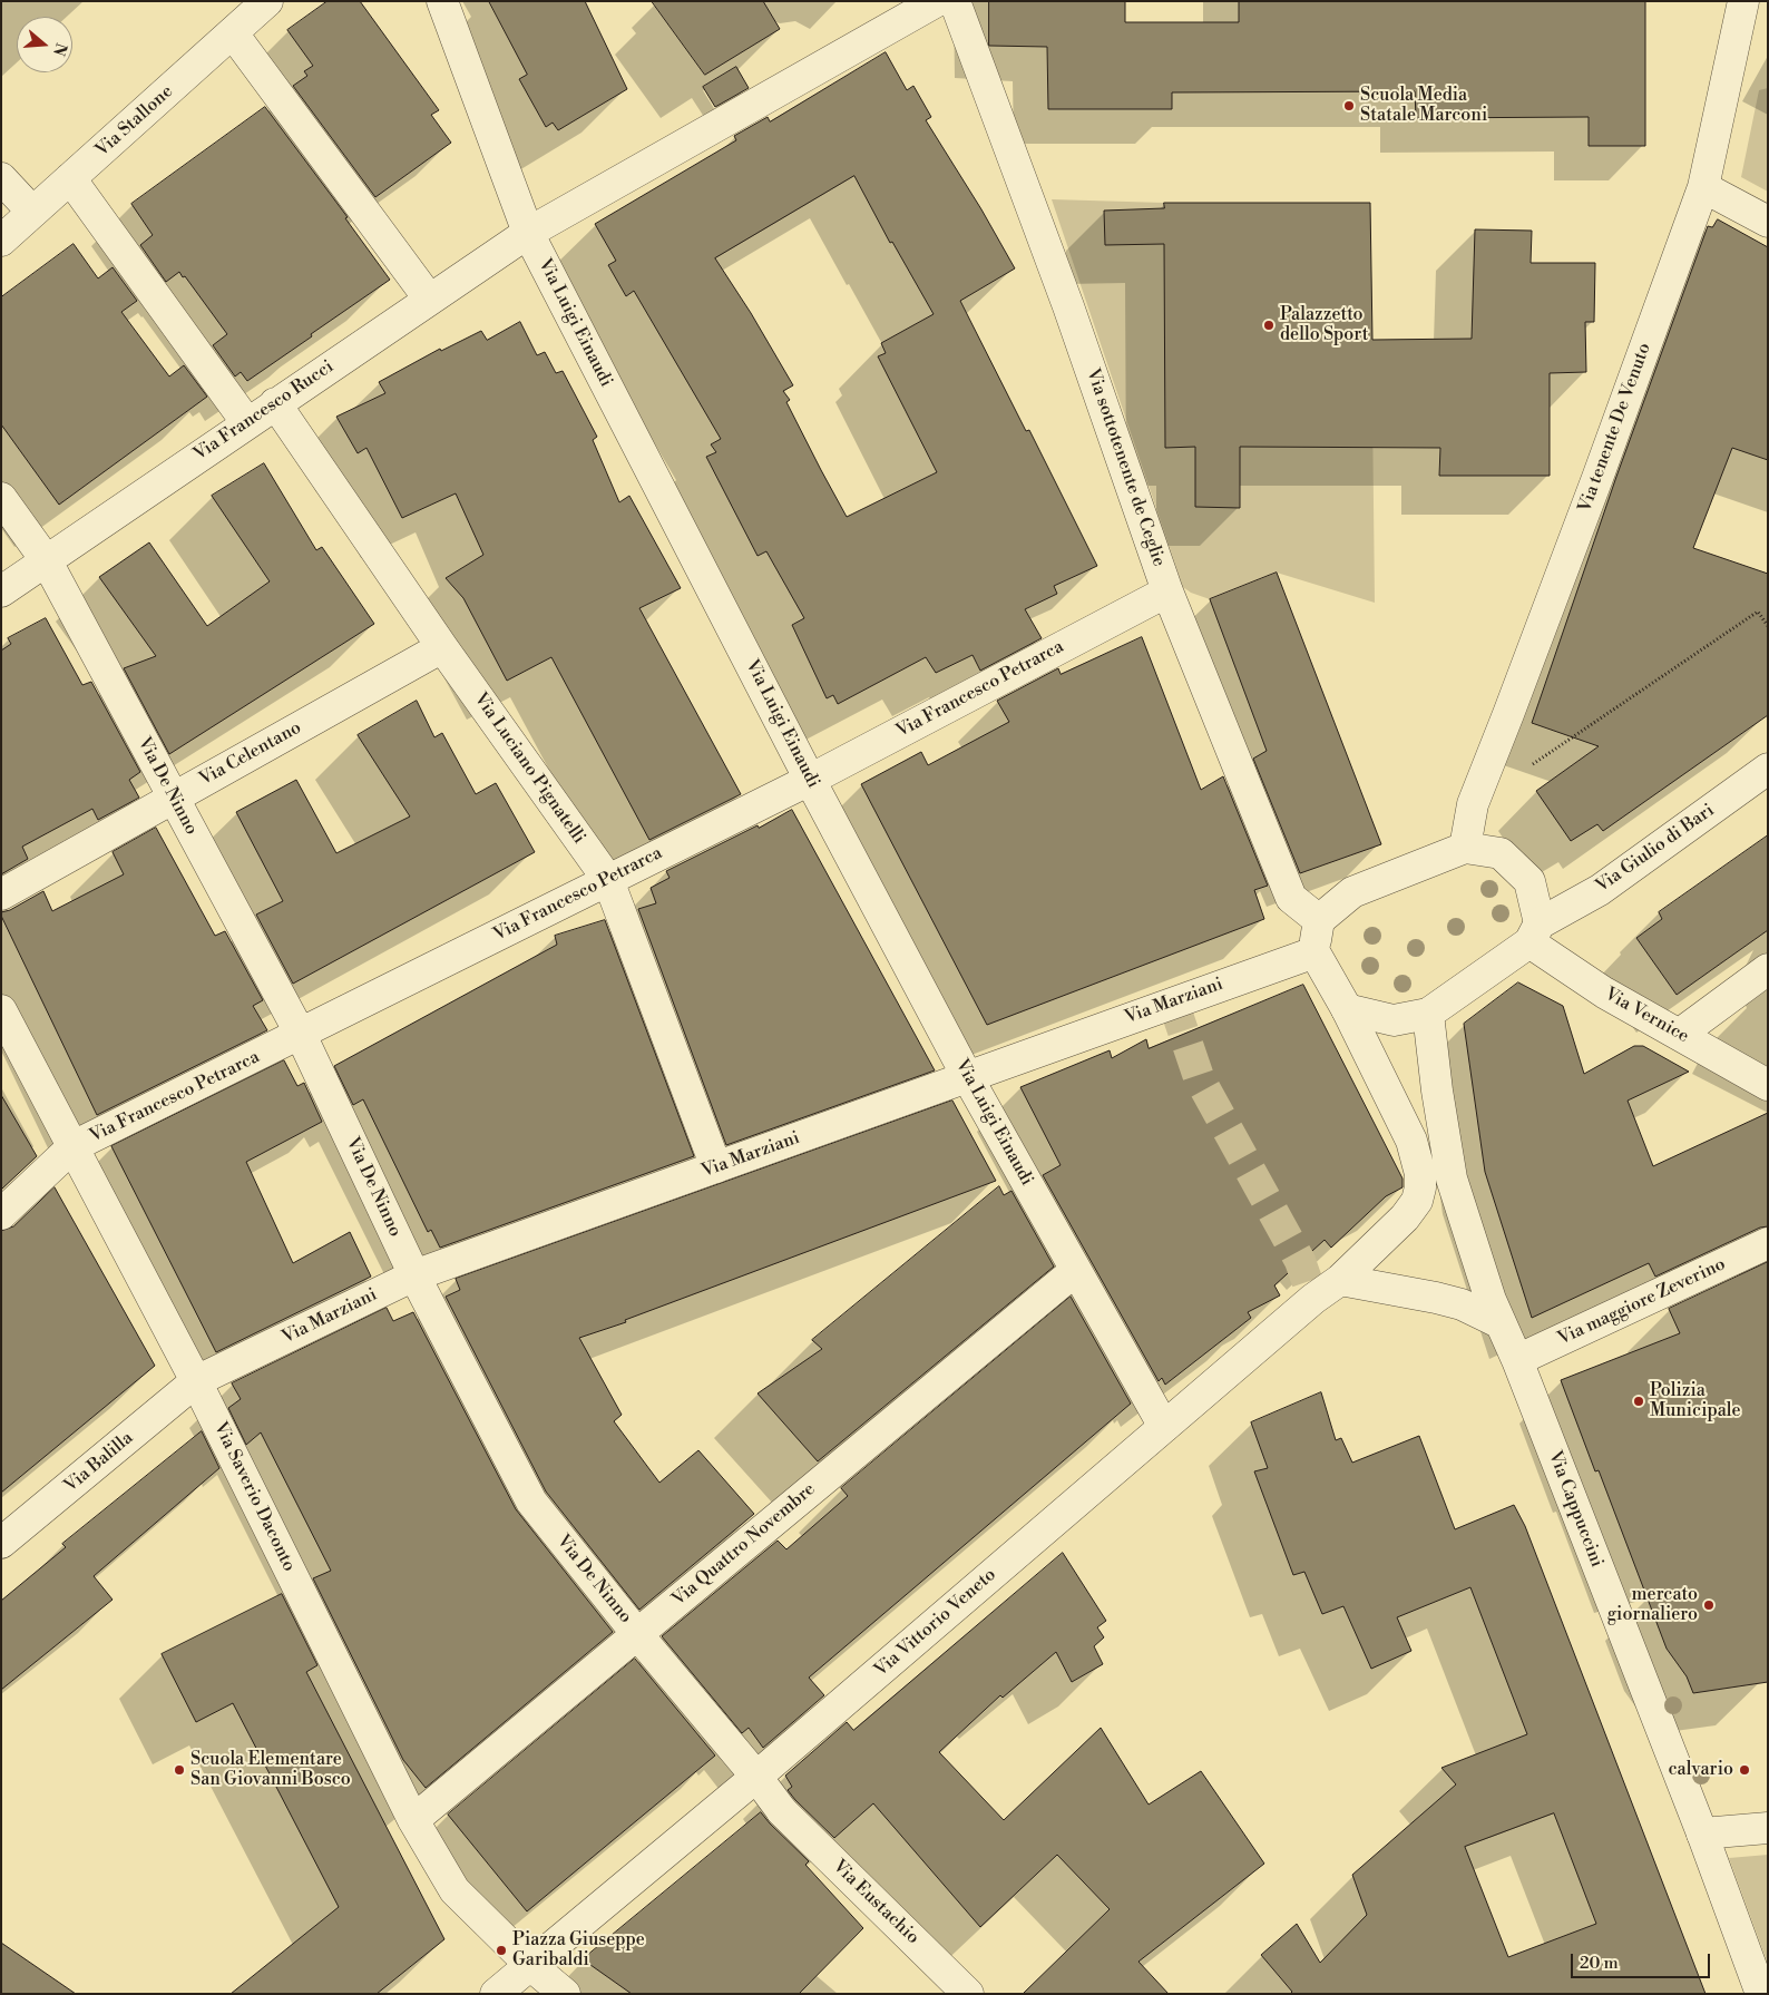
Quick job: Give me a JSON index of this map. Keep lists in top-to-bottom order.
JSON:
{
  "streets": {
    "street": [
      "Via Stallone",
      "Via Luigi Einaudi",
      "Via Francesco Rucci",
      "Via tenente De Venuto",
      "Via sottotenente de Ceglie",
      "Via Francesco Petrarca",
      "Via Celentano",
      "Via Luciano Pignatelli",
      "Via De Ninno",
      "Via Giulio di Bari",
      "Via Marziani",
      "Via Vernice",
      "Via maggiore Zeverino",
      "Via Balilla",
      "Via Saverio Daconto",
      "Via Cappuccini",
      "Via Quattro Novembre",
      "Via Vittorio Veneto",
      "Via Eustachio"
    ]
  },
  "crossings": [
    ["Via Luigi Einaudi", "Via Francesco Rucci"],
    ["Via Luigi Einaudi", "Via Francesco Petrarca"],
    ["Via Luigi Einaudi", "Via Marziani"],
    ["Via Luigi Einaudi", "Via Quattro Novembre"],
    ["Via Luigi Einaudi", "Via Vittorio Veneto"],
    ["Via Francesco Rucci", "Via Luciano Pignatelli"],
    ["Via Francesco Rucci", "Via De Ninno"],
    ["Via tenente De Venuto", "Via sottotenente de Ceglie"],
    ["Via tenente De Venuto", "Via Giulio di Bari"],
    ["Via tenente De Venuto", "Via Marziani"],
    ["Via tenente De Venuto", "Via Vernice"],
    ["Via tenente De Venuto", "Via Cappuccini"],
    ["Via tenente De Venuto", "Via Vittorio Veneto"],
    ["Via sottotenente de Ceglie", "Via Francesco Petrarca"],
    ["Via sottotenente de Ceglie", "Via Giulio di Bari"],
    ["Via sottotenente de Ceglie", "Via Marziani"],
    ["Via sottotenente de Ceglie", "Via Vernice"],
    ["Via sottotenente de Ceglie", "Via Cappuccini"],
    ["Via sottotenente de Ceglie", "Via Vittorio Veneto"],
    ["Via Francesco Petrarca", "Via Luciano Pignatelli"],
    ["Via Francesco Petrarca", "Via De Ninno"],
    ["Via Francesco Petrarca", "Via Saverio Daconto"],
    ["Via Celentano", "Via Luciano Pignatelli"],
    ["Via Celentano", "Via De Ninno"],
    ["Via Luciano Pignatelli", "Via Marziani"],
    ["Via De Ninno", "Via Marziani"],
    ["Via De Ninno", "Via Quattro Novembre"],
    ["Via De Ninno", "Via Vittorio Veneto"],
    ["Via De Ninno", "Via Eustachio"],
    ["Via Giulio di Bari", "Via Marziani"],
    ["Via Giulio di Bari", "Via Vernice"],
    ["Via Giulio di Bari", "Via Cappuccini"],
    ["Via Giulio di Bari", "Via Vittorio Veneto"],
    ["Via Marziani", "Via Vernice"],
    ["Via Marziani", "Via Balilla"],
    ["Via Marziani", "Via Saverio Daconto"],
    ["Via Marziani", "Via Cappuccini"],
    ["Via Marziani", "Via Vittorio Veneto"],
    ["Via Vernice", "Via Cappuccini"],
    ["Via Vernice", "Via Vittorio Veneto"],
    ["Via maggiore Zeverino", "Via Cappuccini"],
    ["Via Balilla", "Via Saverio Daconto"],
    ["Via Saverio Daconto", "Via Quattro Novembre"],
    ["Via Saverio Daconto", "Via Vittorio Veneto"],
    ["Via Cappuccini", "Via Vittorio Veneto"]
  ],
  "places": [
    "Scuola Media Statale Marconi",
    "Palazzetto dello Sport",
    "Polizia Municipale",
    "mercato giornaliero",
    "Scuola Elementare San Giovanni Bosco",
    "calvario",
    "Piazza Giuseppe Garibaldi"
  ],
  "scale_bar": "20 m",
  "north": "right"
}
